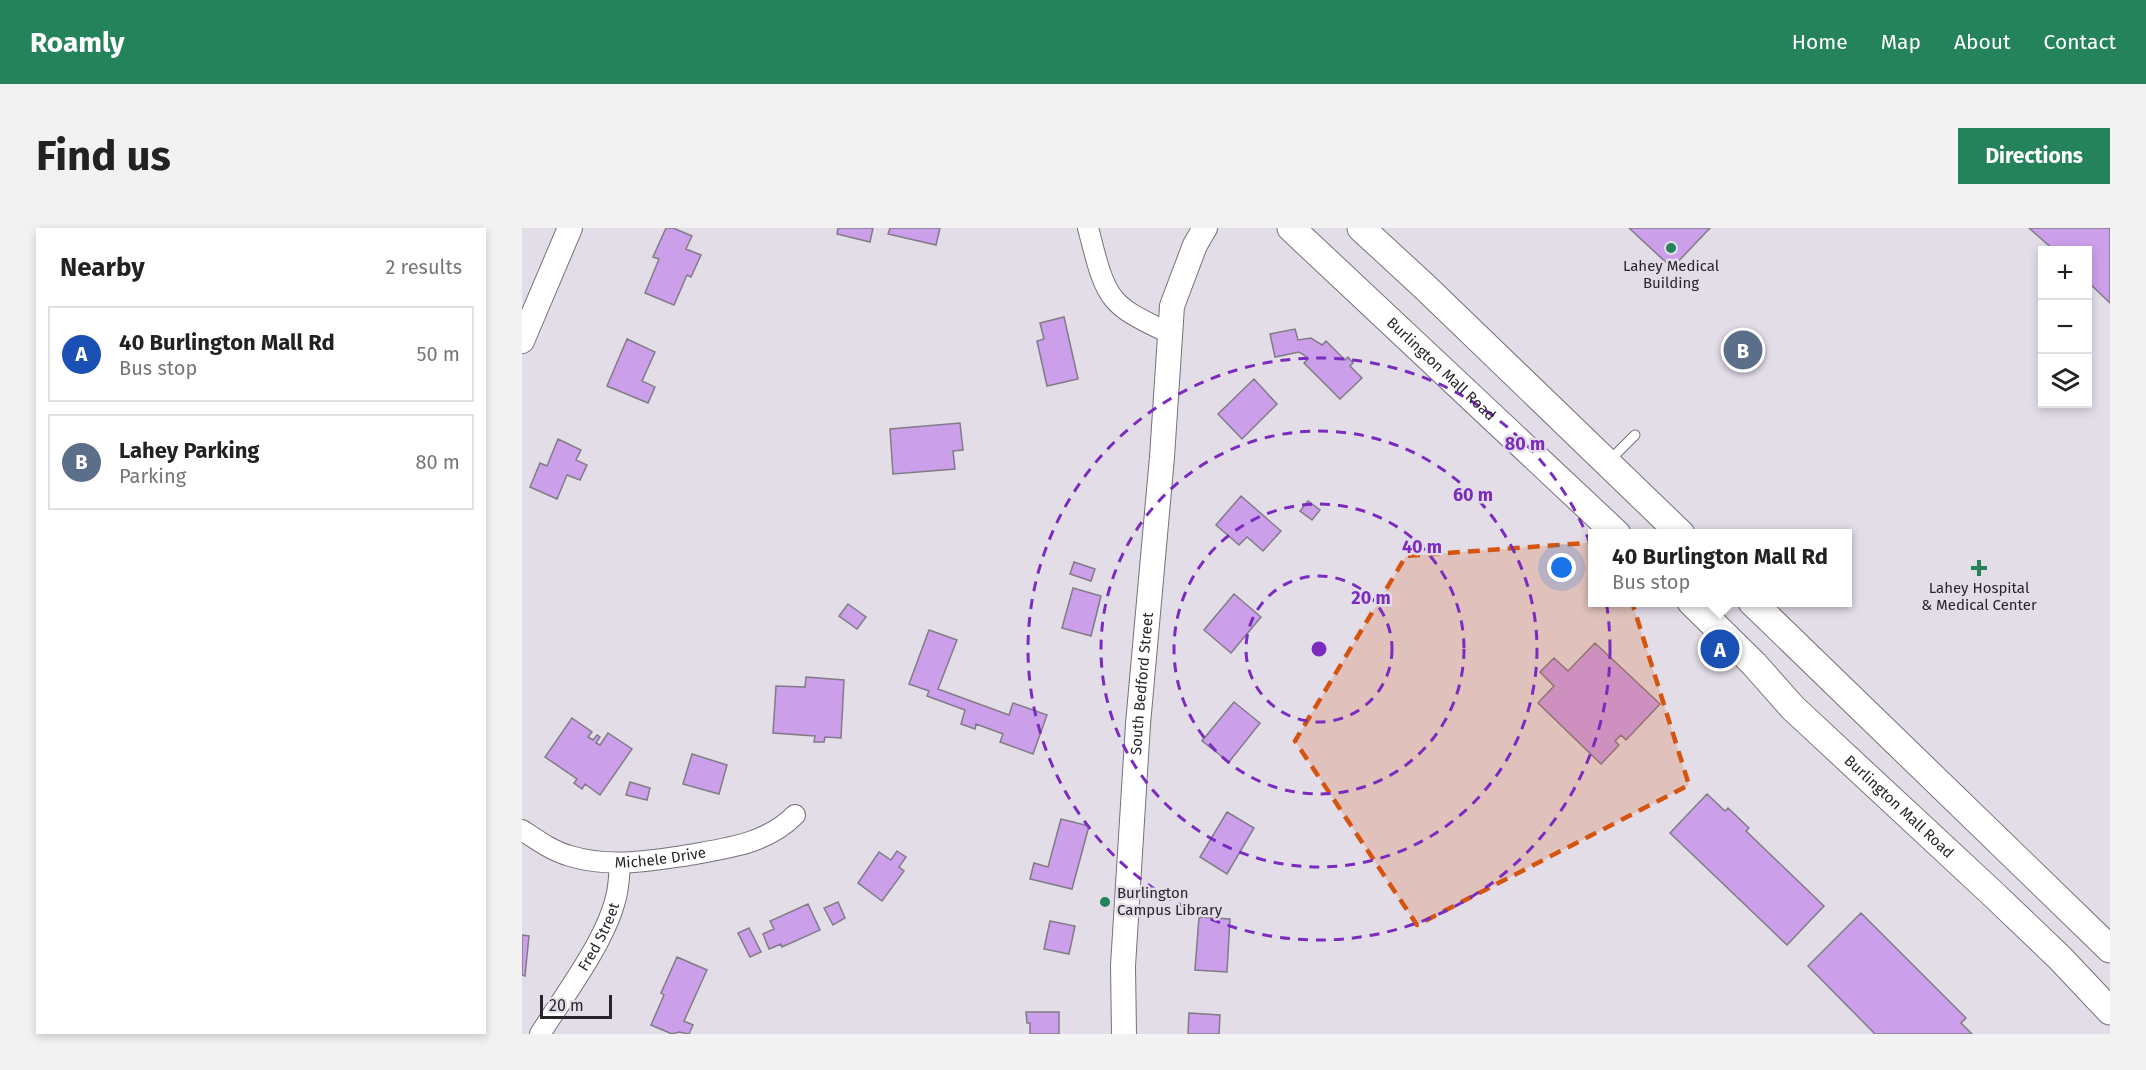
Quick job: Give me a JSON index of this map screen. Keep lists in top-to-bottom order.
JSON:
{
  "streets": {
    "main road": ["Burlington Mall Road"],
    "street": ["South Bedford Street", "Michele Drive", "Fred Street"]
  },
  "crossings": [
    ["Michele Drive", "Fred Street"]
  ],
  "places": {
    "other": ["Lahey Medical Building", "Burlington Campus Library"],
    "health": ["Lahey Hospital & Medical Center"]
  },
  "scale_bar": "20 m",
  "page": {
    "header": "Roamly",
    "nav": [
      "Home",
      "Map",
      "About",
      "Contact"
    ],
    "buttons": "Directions",
    "title": "Find us",
    "heading": ["Nearby", "2 results"],
    "map_buttons": ["+", "−"],
    "list": [
      {
        "mark": "A",
        "name": "40 Burlington Mall Rd",
        "note": "Bus stop",
        "value": "50 m"
      },
      {
        "mark": "B",
        "name": "Lahey Parking",
        "note": "Parking",
        "value": "80 m"
      }
    ],
    "pins": ["B", "A"],
    "popup": ["40 Burlington Mall Rd", "Bus stop"],
    "scale": "20 m"
  },
  "rings": [
    "80 m",
    "60 m",
    "40 m",
    "20 m"
  ]
}
